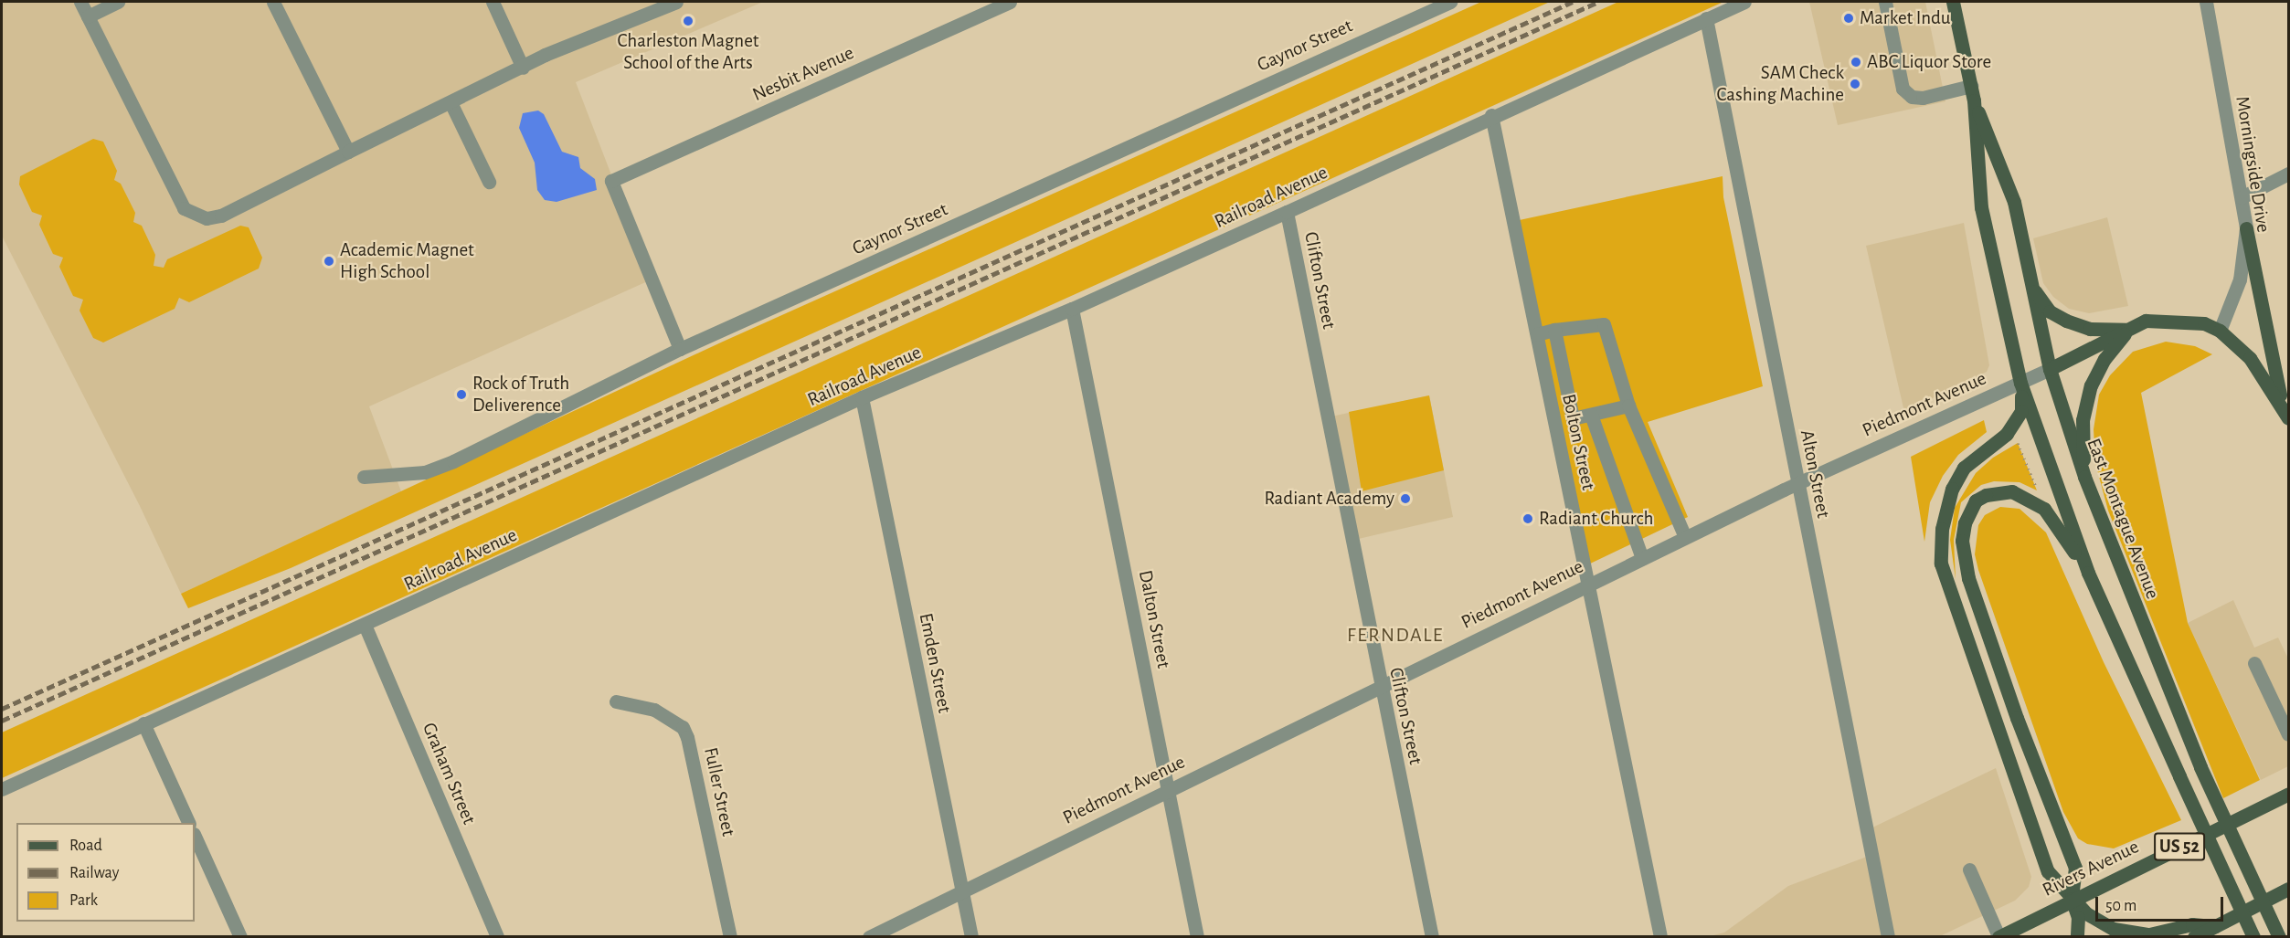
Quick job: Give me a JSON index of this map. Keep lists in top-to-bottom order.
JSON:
{
  "streets": {
    "main road": ["East Montague Avenue", "US 52", "Rivers Avenue"],
    "street": [
      "Gaynor Street",
      "Nesbit Avenue",
      "Morningside Drive",
      "Railroad Avenue",
      "Clifton Street",
      "Piedmont Avenue",
      "Bolton Street",
      "Alton Street",
      "Dalton Street",
      "Emden Street",
      "Graham Street",
      "Fuller Street"
    ]
  },
  "crossings": [
    ["Gaynor Street", "Nesbit Avenue"],
    ["Railroad Avenue", "Clifton Street"],
    ["Railroad Avenue", "Bolton Street"],
    ["Railroad Avenue", "Alton Street"],
    ["Railroad Avenue", "Dalton Street"],
    ["Railroad Avenue", "Emden Street"],
    ["Railroad Avenue", "Graham Street"],
    ["Clifton Street", "Piedmont Avenue"],
    ["Piedmont Avenue", "Bolton Street"],
    ["Piedmont Avenue", "Alton Street"],
    ["Piedmont Avenue", "East Montague Avenue"],
    ["Piedmont Avenue", "Dalton Street"],
    ["Piedmont Avenue", "Emden Street"]
  ],
  "districts": ["FERNDALE"],
  "places": [
    "Market Indu",
    "Charleston Magnet School of the Arts",
    "ABC Liquor Store",
    "SAM Check Cashing Machine",
    "Academic Magnet High School",
    "Rock of Truth Deliverence",
    "Radiant Academy",
    "Radiant Church"
  ],
  "legend": ["Road", "Railway", "Park"],
  "scale_bar": "50 m"
}
